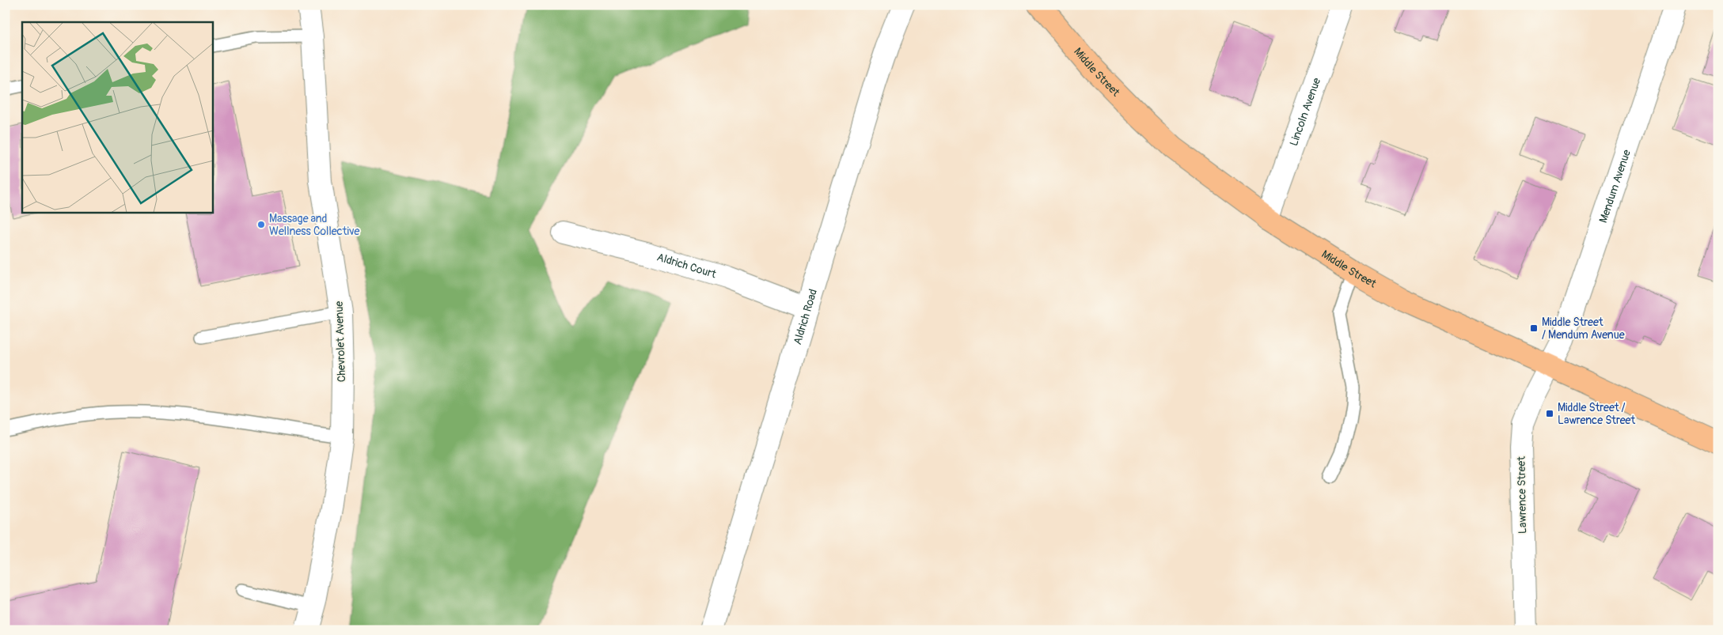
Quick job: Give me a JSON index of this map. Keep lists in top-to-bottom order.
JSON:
{
  "streets": {
    "main road": ["Middle Street"],
    "street": [
      "Lincoln Avenue",
      "Mendum Avenue",
      "Aldrich Court",
      "Aldrich Road",
      "Chevrolet Avenue",
      "Lawrence Street"
    ]
  },
  "crossings": [
    ["Middle Street", "Lincoln Avenue"],
    ["Middle Street", "Mendum Avenue"],
    ["Middle Street", "Lawrence Street"],
    ["Mendum Avenue", "Lawrence Street"],
    ["Aldrich Court", "Aldrich Road"]
  ],
  "places": {
    "other": ["Massage and Wellness Collective"],
    "transit": ["Middle Street / Mendum Avenue", "Middle Street / Lawrence Street"]
  }
}
